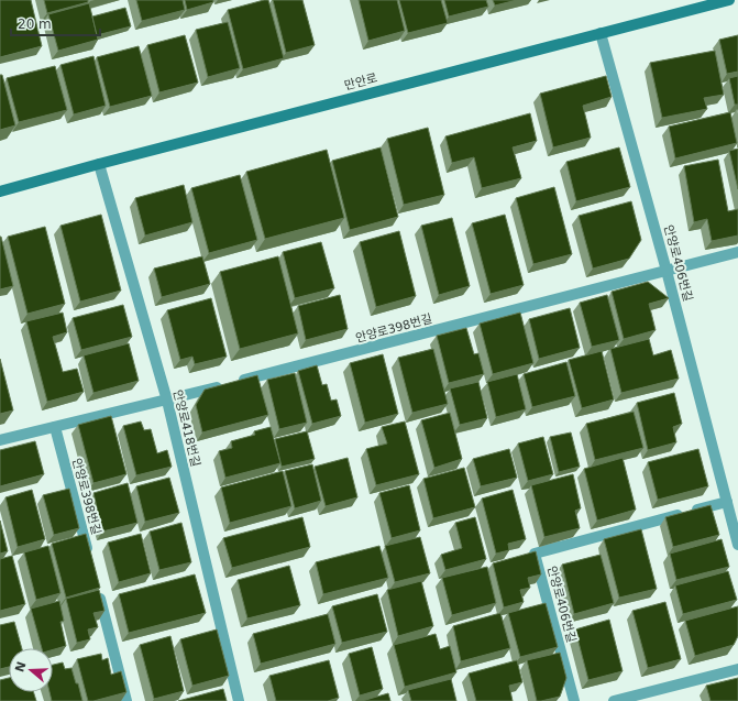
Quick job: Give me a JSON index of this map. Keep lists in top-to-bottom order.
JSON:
{
  "streets": {
    "street": [
      "만안로",
      "안양로406번길",
      "안양로398번길",
      "안양로418번길"
    ]
  },
  "crossings": [
    ["만안로", "안양로406번길"],
    ["만안로", "안양로418번길"],
    ["안양로406번길", "안양로398번길"],
    ["안양로398번길", "안양로418번길"]
  ],
  "scale_bar": "20 m",
  "north": "left"
}
